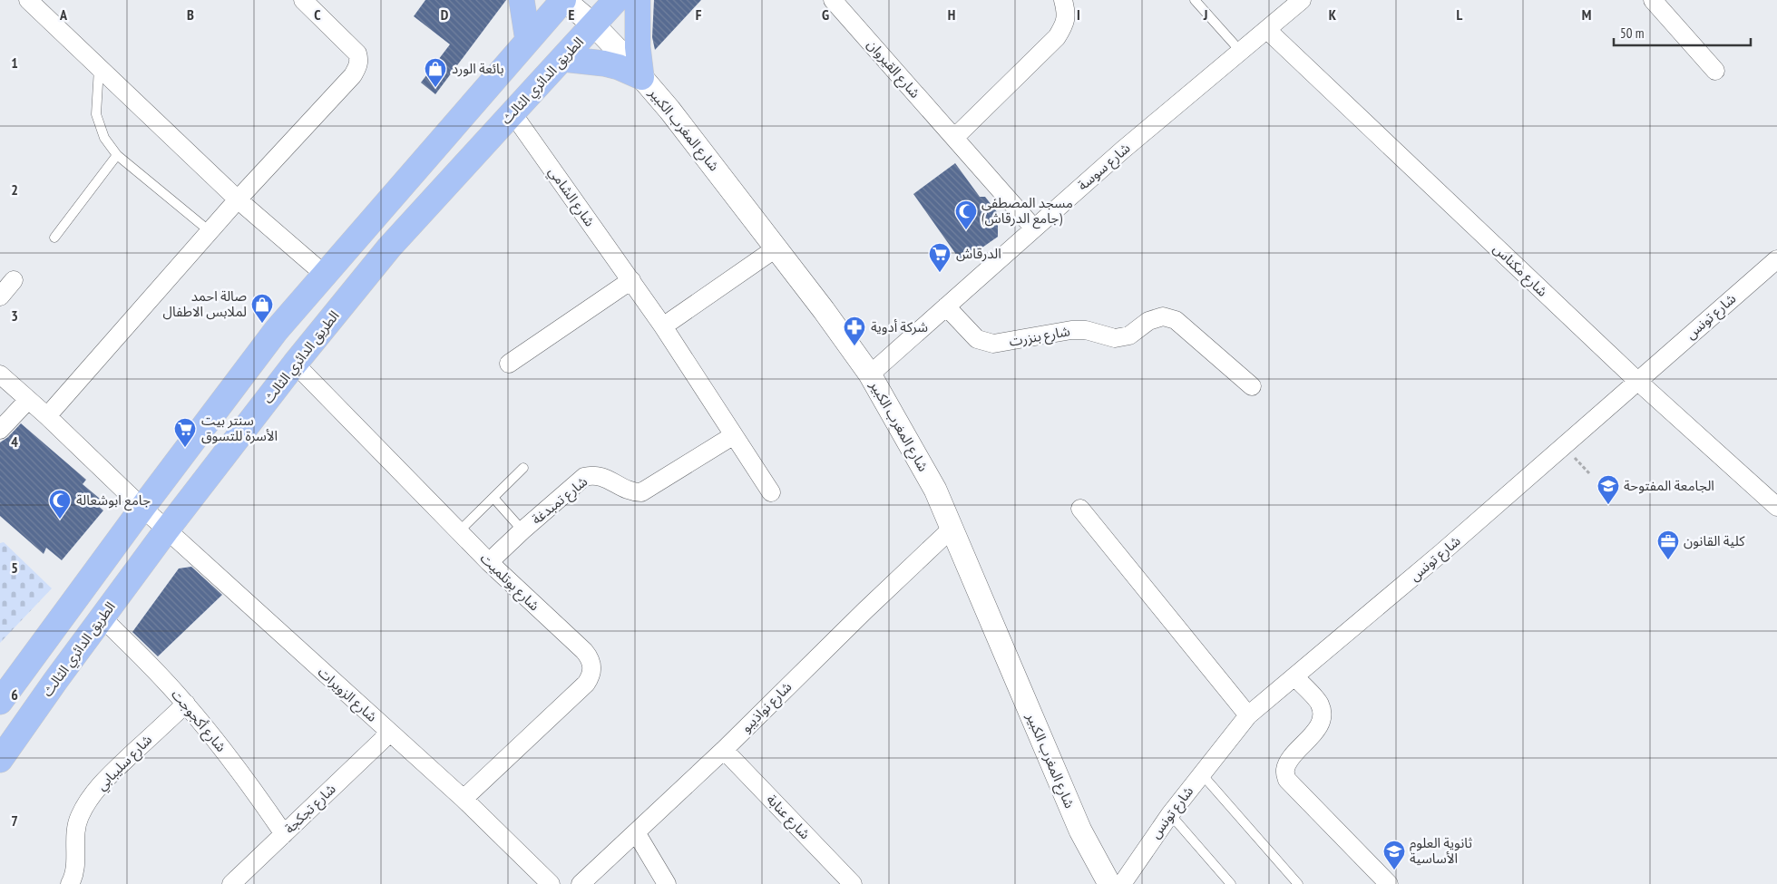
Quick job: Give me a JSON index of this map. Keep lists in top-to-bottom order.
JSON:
{
  "streets": {
    "main road": ["الطريق الدائري الثالث"],
    "street": [
      "شارع القيروان",
      "شارع المغرب الكبير",
      "شارع سوسة",
      "شارع الشامي",
      "شارع مكناس",
      "شارع تونس",
      "شارع بنزرت",
      "شارع تمبدغة",
      "شارع بوتلميت",
      "شارع الزويرات",
      "شارع نواذيبو",
      "شارع أكجوجت",
      "شارع سليبابي",
      "شارع تجكجة",
      "شارع عنابة"
    ]
  },
  "crossings": [
    ["شارع القيروان", "شارع سوسة"],
    ["الطريق الدائري الثالث", "شارع المغرب الكبير"],
    ["الطريق الدائري الثالث", "شارع الشامي"],
    ["الطريق الدائري الثالث", "شارع بوتلميت"],
    ["الطريق الدائري الثالث", "شارع الزويرات"],
    ["الطريق الدائري الثالث", "شارع أكجوجت"],
    ["شارع المغرب الكبير", "شارع سوسة"],
    ["شارع المغرب الكبير", "شارع نواذيبو"],
    ["شارع سوسة", "شارع مكناس"],
    ["شارع سوسة", "شارع بنزرت"],
    ["شارع الشامي", "شارع تمبدغة"],
    ["شارع مكناس", "شارع تونس"],
    ["شارع تمبدغة", "شارع بوتلميت"],
    ["شارع بوتلميت", "شارع الزويرات"],
    ["شارع الزويرات", "شارع تجكجة"],
    ["شارع نواذيبو", "شارع عنابة"],
    ["شارع أكجوجت", "شارع سليبابي"],
    ["شارع أكجوجت", "شارع تجكجة"]
  ],
  "places": {
    "shop": ["بائعة الورد", "صالة احمد لملابس الاطفال"],
    "mosque": ["مسجد المصطفى (جامع الدرقاش)", "جامع ابوشعالة"],
    "supermarket": ["الدرقاش", "سنتر بيت الأسرة للتسوق"],
    "pharmacy": ["شركة أدوية"],
    "school or university": ["الجامعة المفتوحة", "ثانوية العلوم الأساسية"],
    "office": ["كلية القانون"]
  },
  "scale_bar": "50 m",
  "grid": {
    "columns": [
      "A",
      "B",
      "C",
      "D",
      "E",
      "F",
      "G",
      "H",
      "I",
      "J",
      "K",
      "L",
      "M"
    ],
    "rows": [
      "1",
      "2",
      "3",
      "4",
      "5",
      "6",
      "7"
    ]
  }
}
